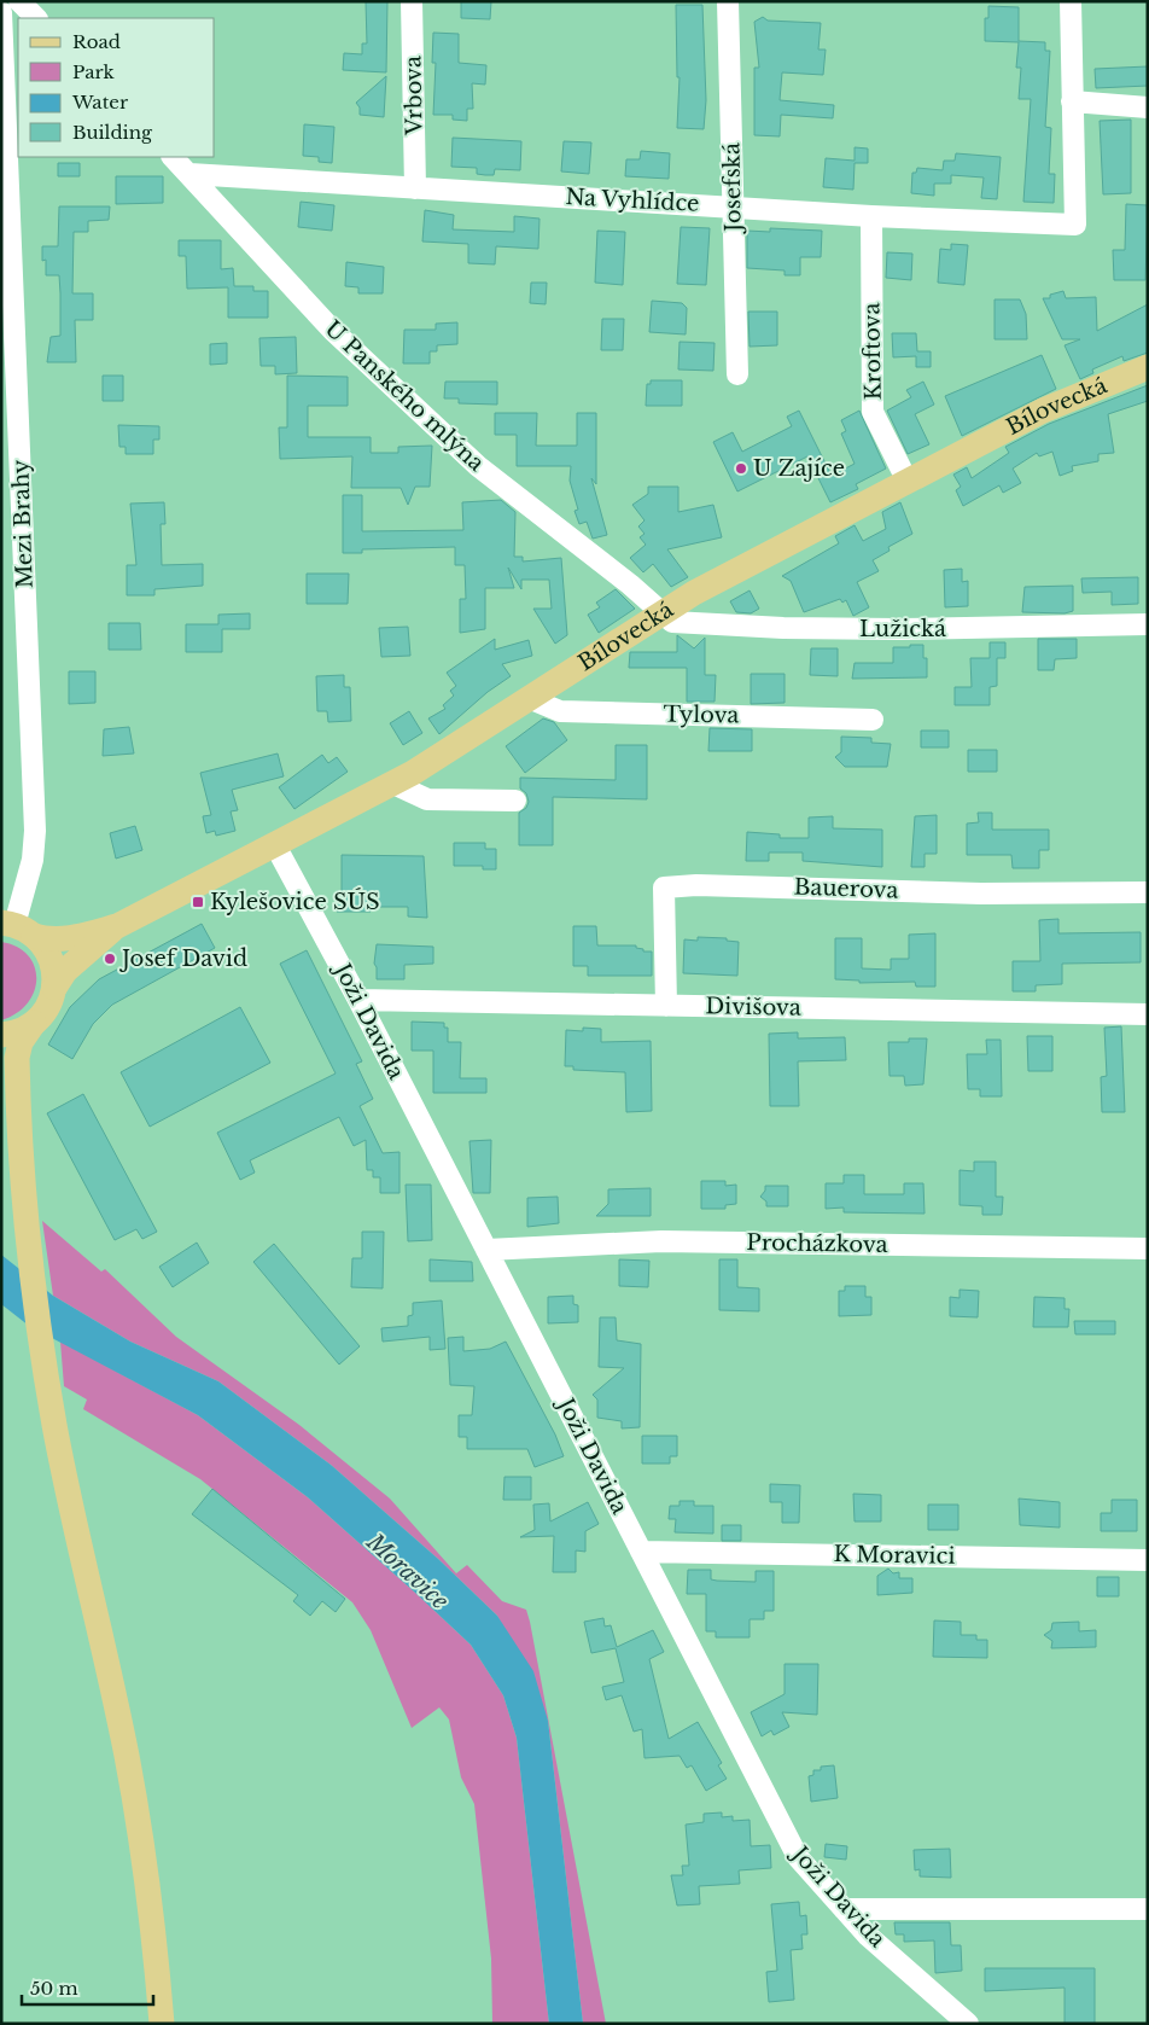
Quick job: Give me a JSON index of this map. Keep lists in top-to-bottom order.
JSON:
{
  "streets": {
    "main road": ["Bílovecká"],
    "street": [
      "Vrbova",
      "Josefská",
      "Na Vyhlídce",
      "Kroftova",
      "U Panského mlýna",
      "Mezi Brahy",
      "Lužická",
      "Tylova",
      "Bauerova",
      "Divišova",
      "Joži Davida",
      "Procházkova",
      "K Moravici"
    ]
  },
  "crossings": [
    ["Vrbova", "Na Vyhlídce"],
    ["Josefská", "Na Vyhlídce"],
    ["Na Vyhlídce", "Kroftova"],
    ["Na Vyhlídce", "U Panského mlýna"],
    ["Kroftova", "Bílovecká"],
    ["U Panského mlýna", "Bílovecká"],
    ["U Panského mlýna", "Lužická"],
    ["Bílovecká", "Mezi Brahy"],
    ["Bílovecká", "Lužická"],
    ["Bílovecká", "Tylova"],
    ["Bílovecká", "Joži Davida"],
    ["Bauerova", "Divišova"],
    ["Divišova", "Joži Davida"],
    ["Joži Davida", "Procházkova"],
    ["Joži Davida", "K Moravici"]
  ],
  "water": ["Moravice"],
  "places": {
    "other": ["U Zajíce", "Josef David"],
    "transit": ["Kylešovice SÚS"]
  },
  "legend": [
    "Road",
    "Park",
    "Water",
    "Building"
  ],
  "scale_bar": "50 m"
}
